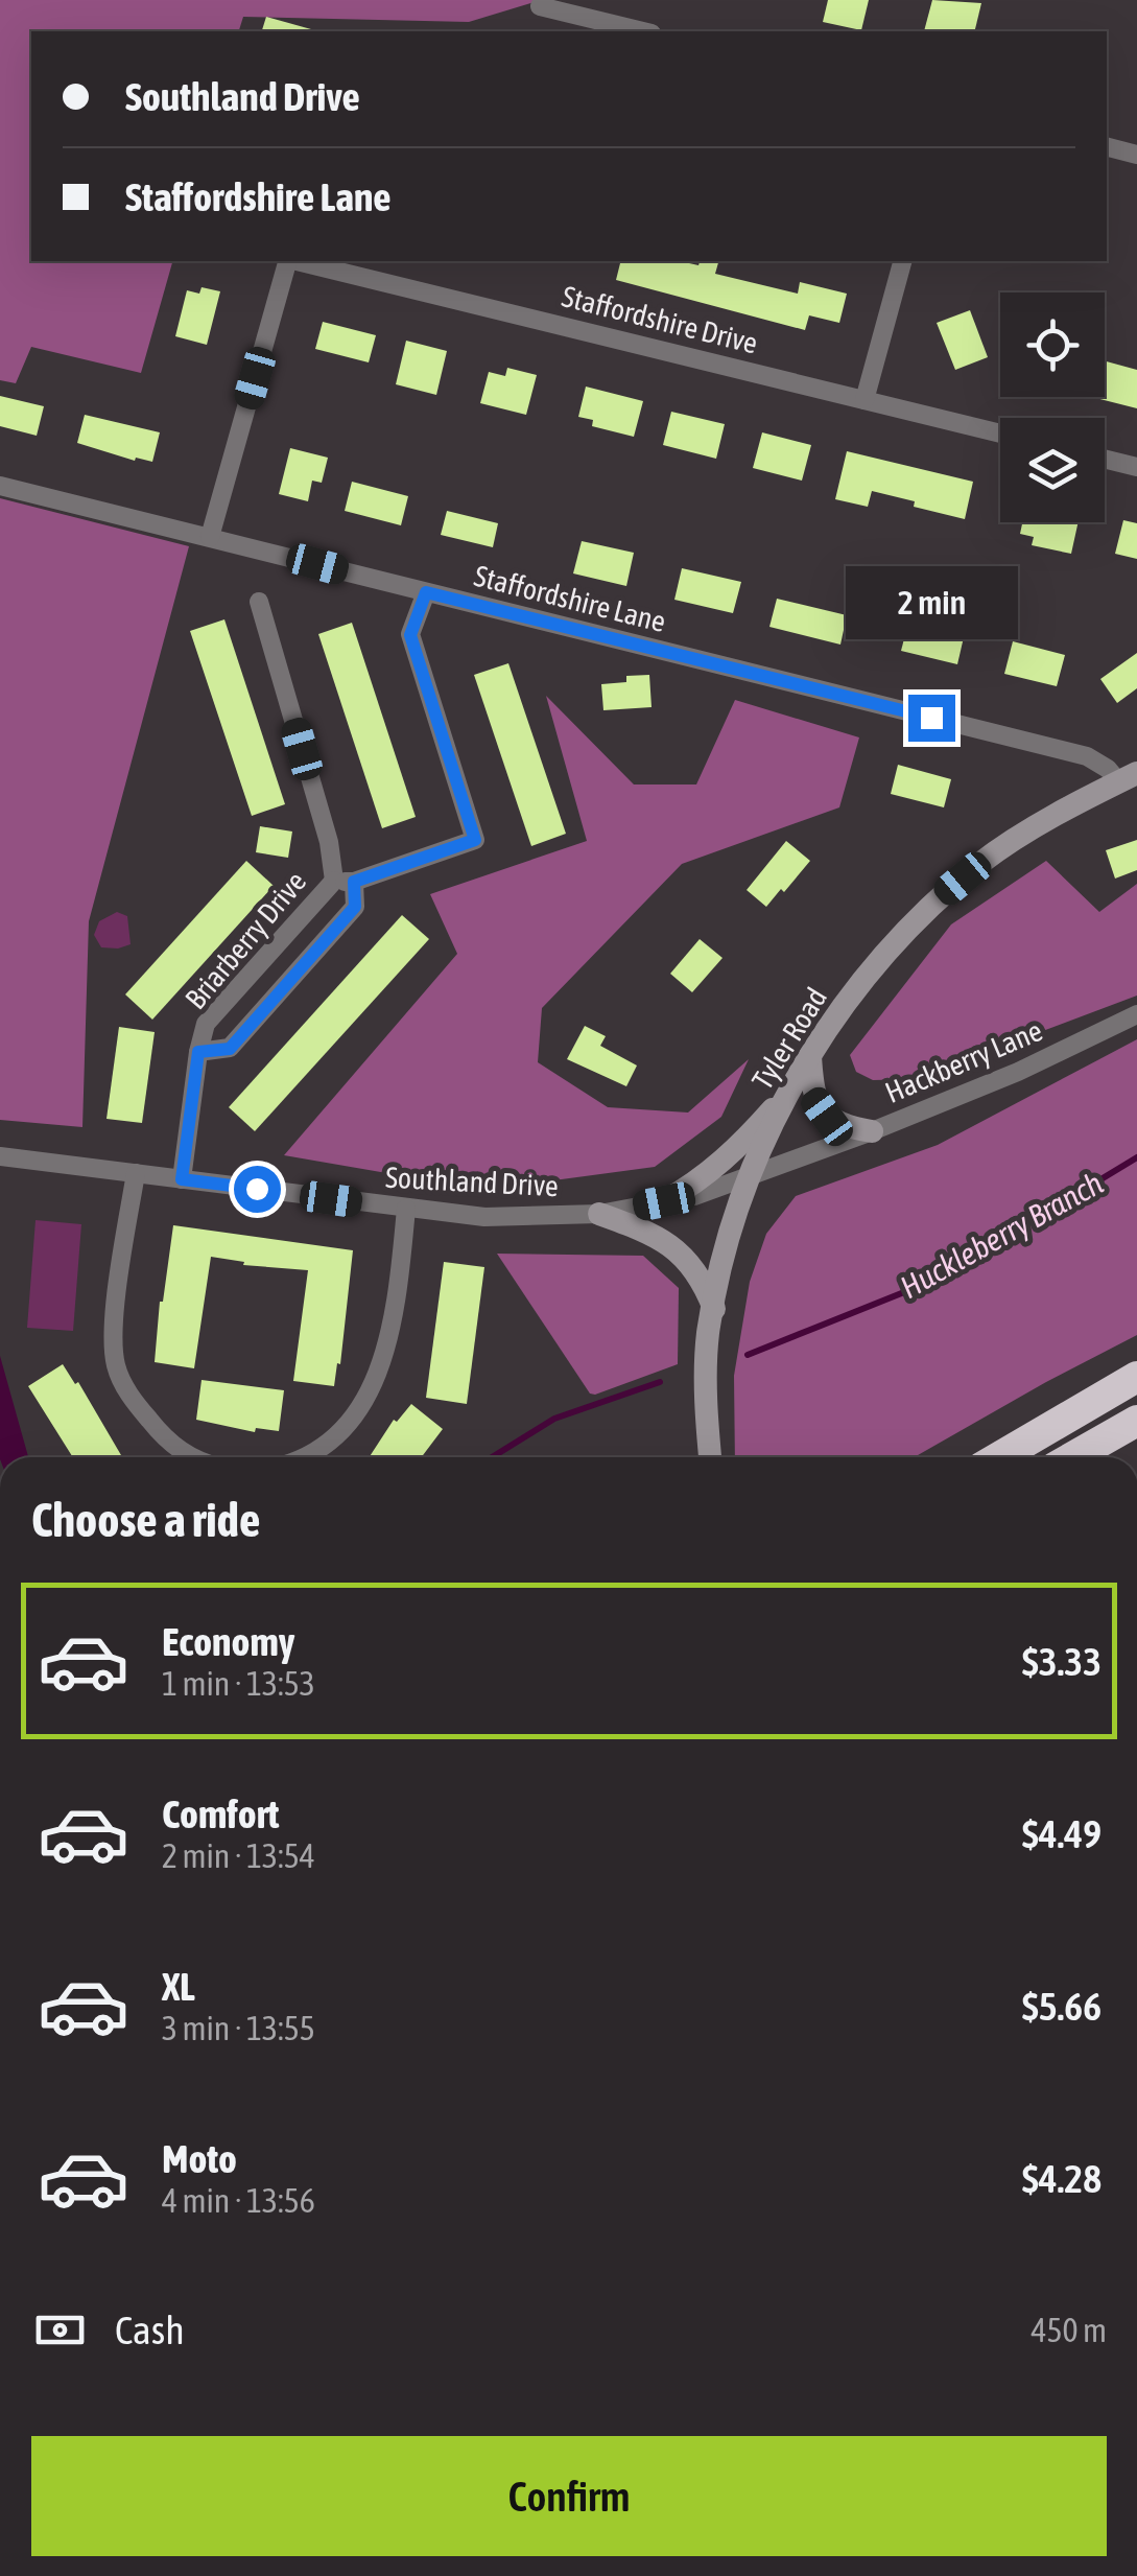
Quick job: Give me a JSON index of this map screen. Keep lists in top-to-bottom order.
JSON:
{
  "streets": {
    "street": [
      "Staffordshire Drive",
      "Staffordshire Lane",
      "Briarberry Drive",
      "Tyler Road",
      "Hackberry Lane",
      "Southland Drive"
    ]
  },
  "crossings": [
    ["Staffordshire Lane", "Tyler Road"],
    ["Briarberry Drive", "Southland Drive"],
    ["Tyler Road", "Hackberry Lane"],
    ["Tyler Road", "Southland Drive"],
    ["Hackberry Lane", "Southland Drive"]
  ],
  "water": ["Huckleberry Branch"],
  "page": {
    "banner": ["Southland Drive", "Staffordshire Lane"],
    "bubble": "2 min",
    "heading": "Choose a ride",
    "list": [
      {
        "name": "Economy",
        "note": "1 min · 13:53",
        "value": "$3.33"
      },
      {
        "name": "Comfort",
        "note": "2 min · 13:54",
        "value": "$4.49"
      },
      {
        "name": "XL",
        "note": "3 min · 13:55",
        "value": "$5.66"
      },
      {
        "name": "Moto",
        "note": "4 min · 13:56",
        "value": "$4.28"
      }
    ],
    "pay": ["Cash", "450 m"],
    "buttons": "Confirm"
  }
}
